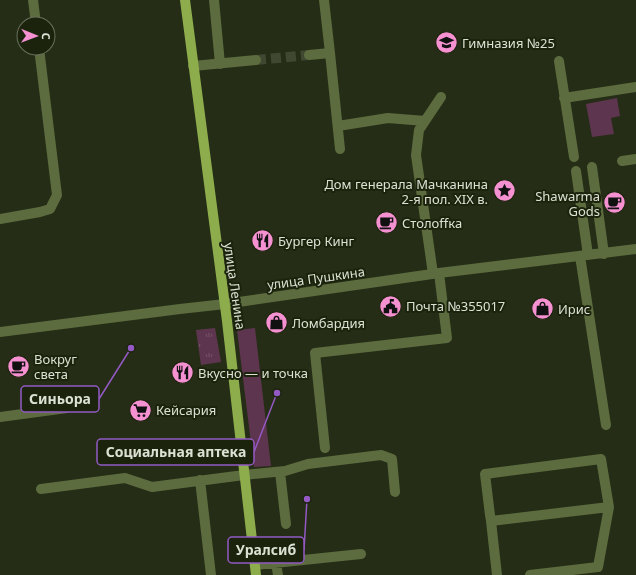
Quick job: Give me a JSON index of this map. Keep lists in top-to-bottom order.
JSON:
{
  "streets": {
    "main road": ["улица Ленина"],
    "street": ["улица Пушкина"]
  },
  "crossings": [
    ["улица Пушкина", "улица Ленина"]
  ],
  "places": {
    "school or university": ["Гимназия №25"],
    "place": ["Дом генерала Мачканина 2-я пол. XIX в."],
    "cafe": ["Shawarma Gods", "Столоffка", "Вокруг света"],
    "restaurant": ["Бургер Кинг", "Вкусно — и точка"],
    "public building": ["Почта №355017"],
    "shop": ["Ирис", "Ломбардия"],
    "other": ["Синьора", "Социальная аптека", "Уралсиб"],
    "supermarket": ["Кейсария"]
  },
  "north": "right"
}
